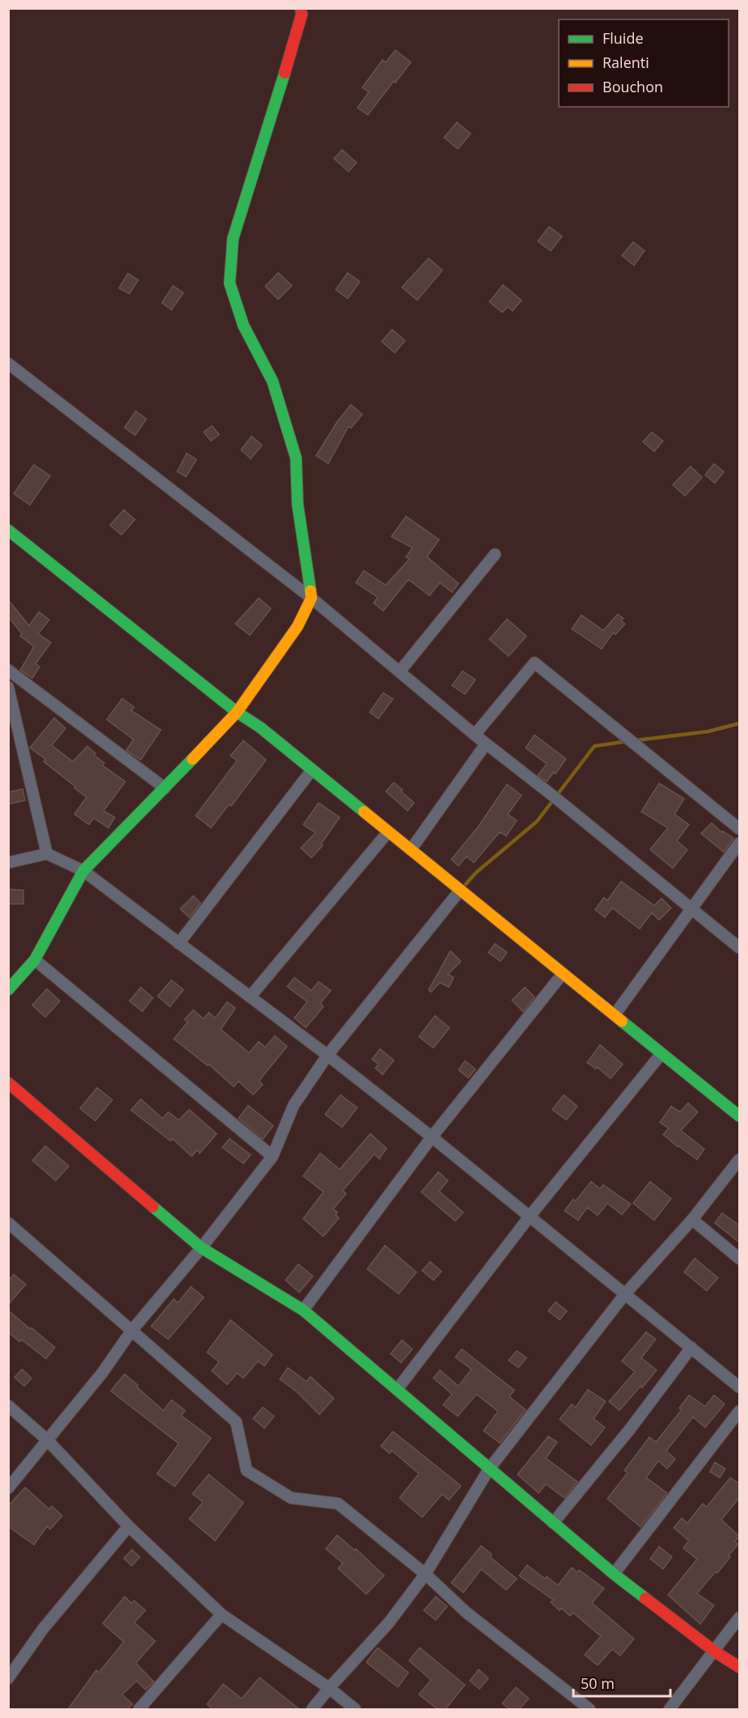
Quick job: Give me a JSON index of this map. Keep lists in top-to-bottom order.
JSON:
{
  "legend": ["Fluide", "Ralenti", "Bouchon"],
  "scale_bar": "50 m"
}
